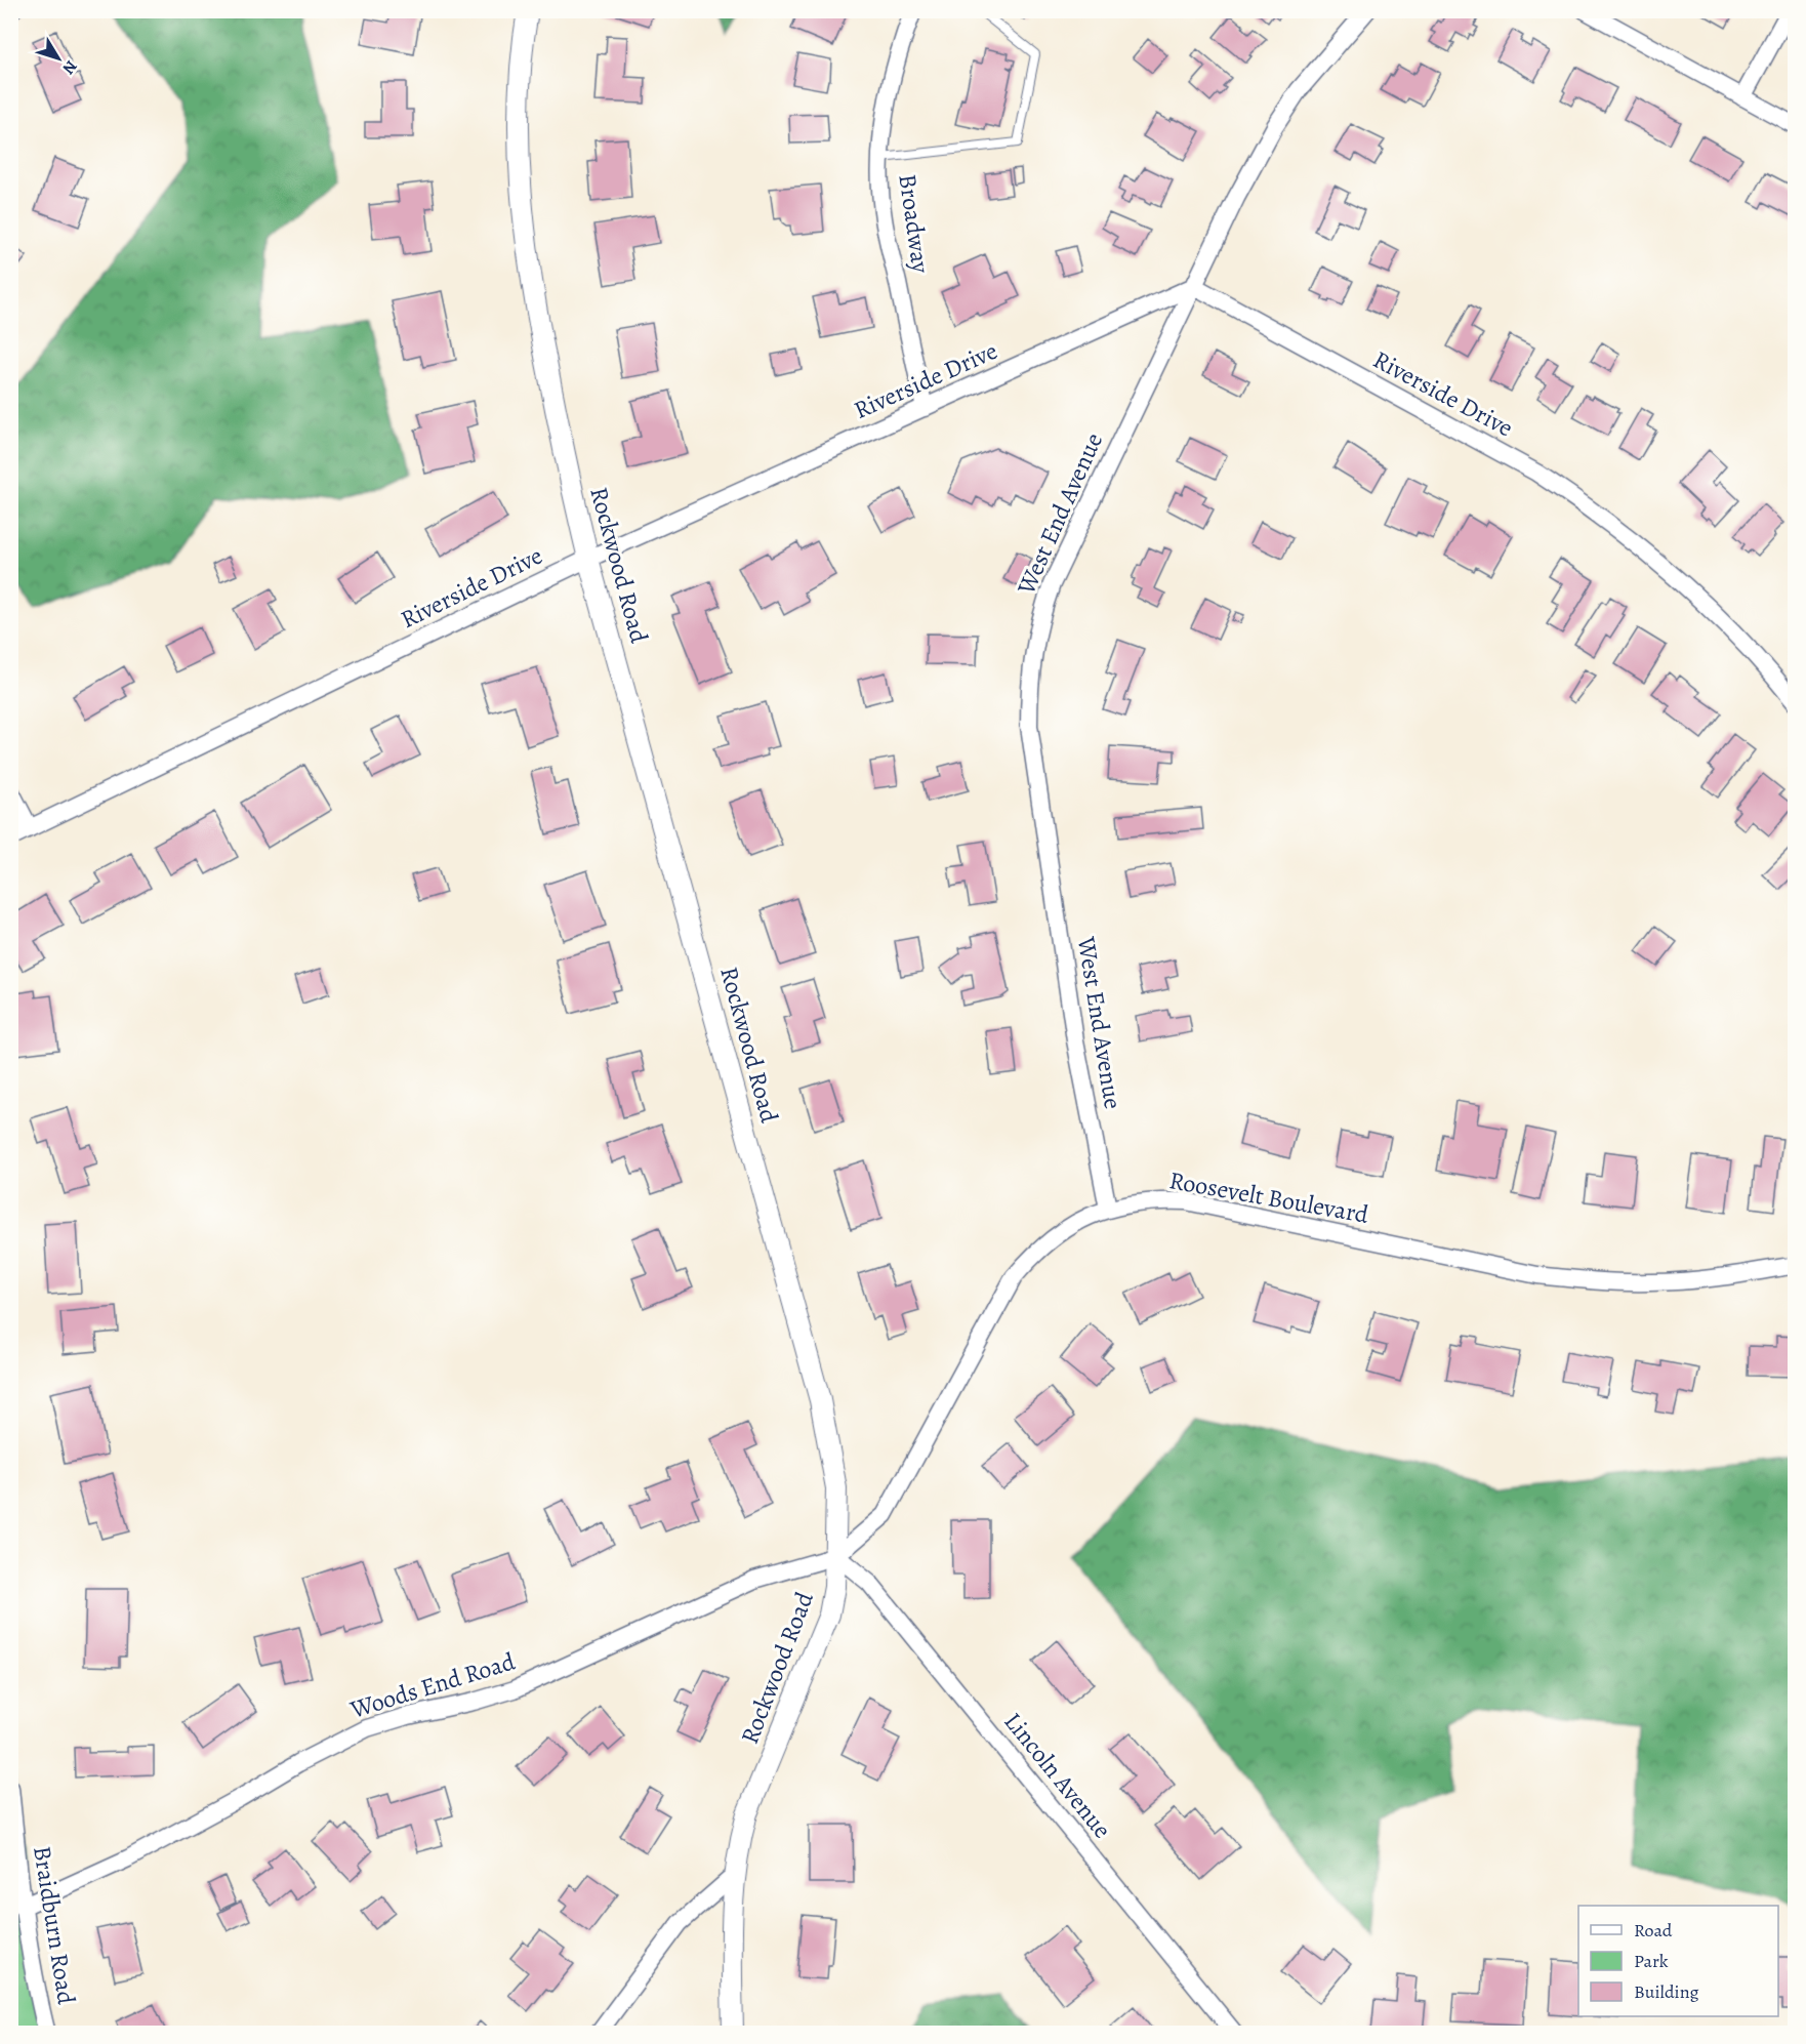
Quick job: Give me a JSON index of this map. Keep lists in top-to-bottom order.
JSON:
{
  "streets": {
    "street": [
      "Broadway",
      "Riverside Drive",
      "West End Avenue",
      "Rockwood Road",
      "Roosevelt Boulevard",
      "Woods End Road",
      "Lincoln Avenue",
      "Braidburn Road"
    ]
  },
  "crossings": [
    ["Broadway", "Riverside Drive"],
    ["Riverside Drive", "West End Avenue"],
    ["Riverside Drive", "Rockwood Road"],
    ["West End Avenue", "Roosevelt Boulevard"],
    ["Rockwood Road", "Roosevelt Boulevard"],
    ["Rockwood Road", "Woods End Road"],
    ["Rockwood Road", "Lincoln Avenue"],
    ["Roosevelt Boulevard", "Woods End Road"],
    ["Roosevelt Boulevard", "Lincoln Avenue"],
    ["Woods End Road", "Lincoln Avenue"],
    ["Woods End Road", "Braidburn Road"]
  ],
  "legend": ["Road", "Park", "Building"],
  "north": "bottom right"
}
